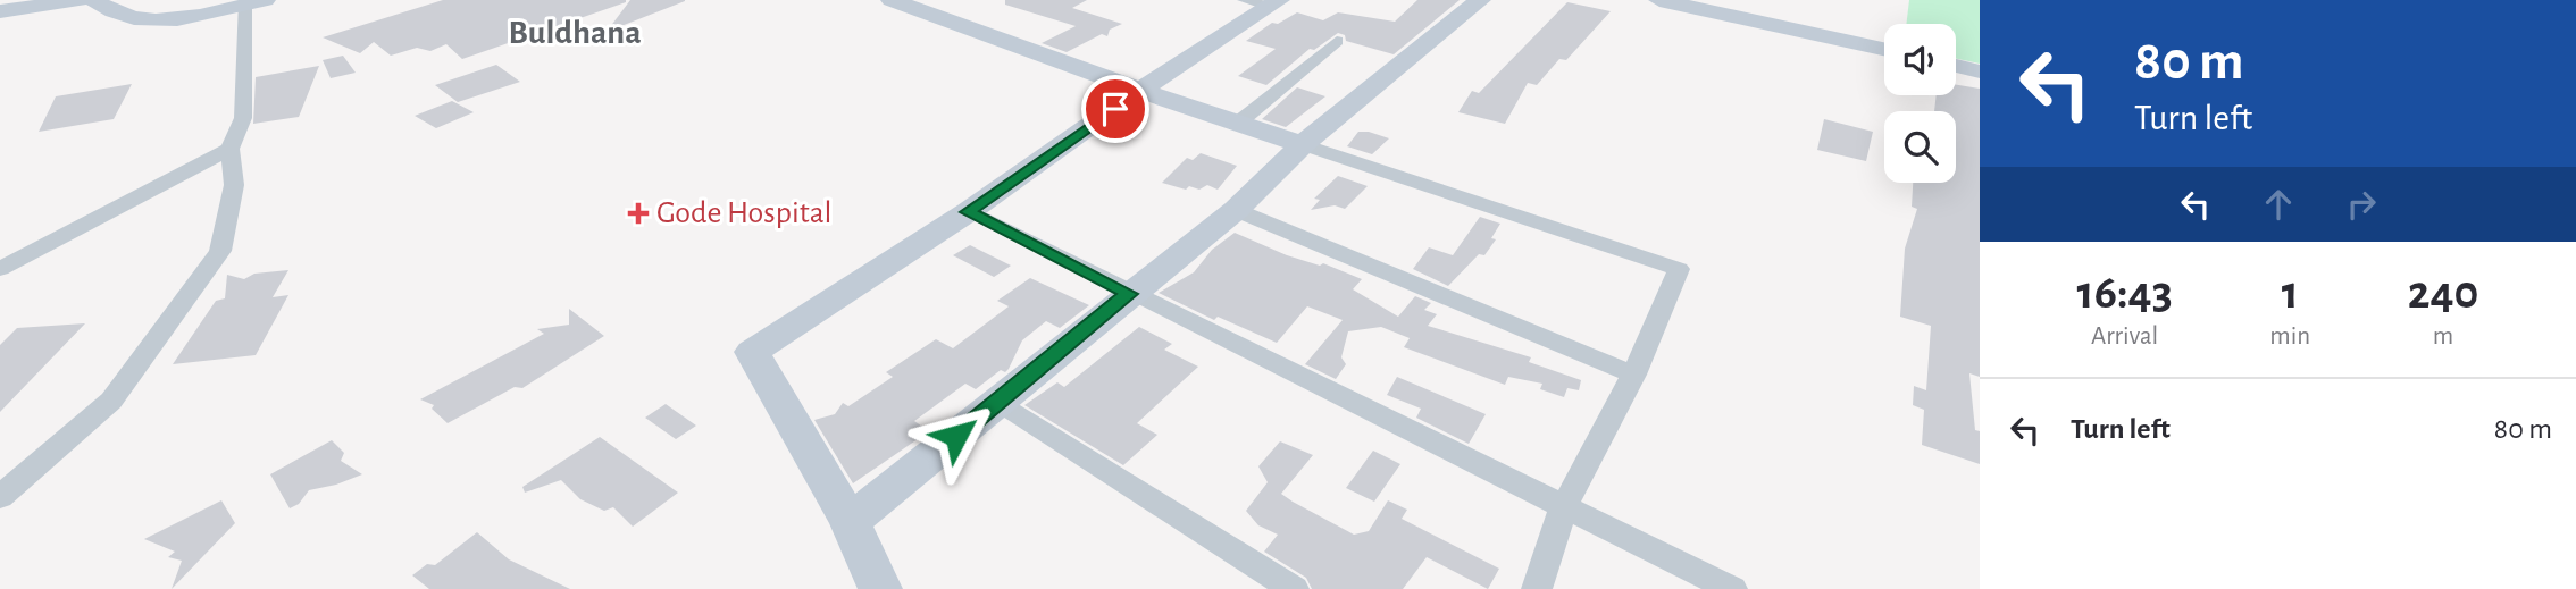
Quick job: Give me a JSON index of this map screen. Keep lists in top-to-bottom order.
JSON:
{
  "districts": ["Buldhana"],
  "places": {
    "health": ["Gode Hospital"]
  },
  "page": {
    "turn": ["80 m", "Turn left"],
    "eta": [
      "16:43",
      "Arrival",
      "1",
      "min",
      "240",
      "m"
    ],
    "list": [
      {
        "name": "Turn left",
        "value": "80 m"
      }
    ]
  }
}
